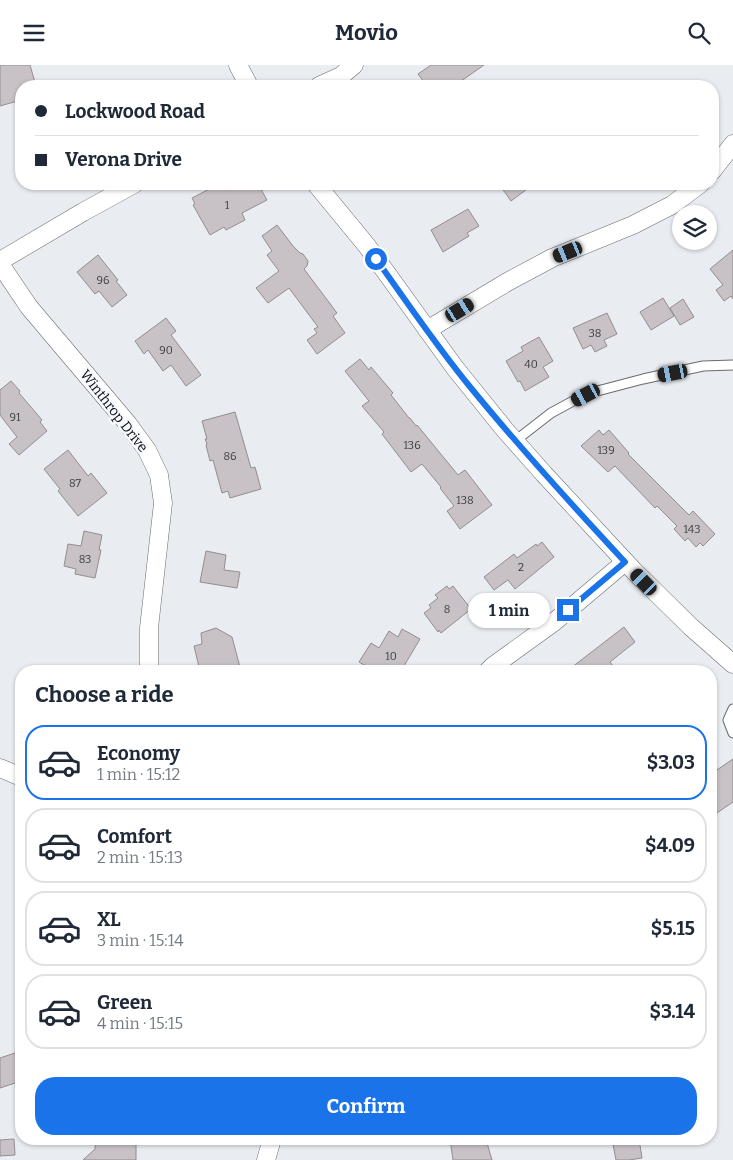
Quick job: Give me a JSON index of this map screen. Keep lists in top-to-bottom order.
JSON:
{
  "streets": {
    "street": ["Winthrop Drive"]
  },
  "house_numbers": [
    "1",
    "96",
    "38",
    "90",
    "40",
    "91",
    "136",
    "139",
    "86",
    "87",
    "138",
    "143",
    "83",
    "2",
    "8",
    "10"
  ],
  "page": {
    "header": "Movio",
    "banner": ["Lockwood Road", "Verona Drive"],
    "bubble": "1 min",
    "heading": "Choose a ride",
    "list": [
      {
        "name": "Economy",
        "note": "1 min · 15:12",
        "value": "$3.03"
      },
      {
        "name": "Comfort",
        "note": "2 min · 15:13",
        "value": "$4.09"
      },
      {
        "name": "XL",
        "note": "3 min · 15:14",
        "value": "$5.15"
      },
      {
        "name": "Green",
        "note": "4 min · 15:15",
        "value": "$3.14"
      }
    ],
    "buttons": "Confirm"
  }
}
